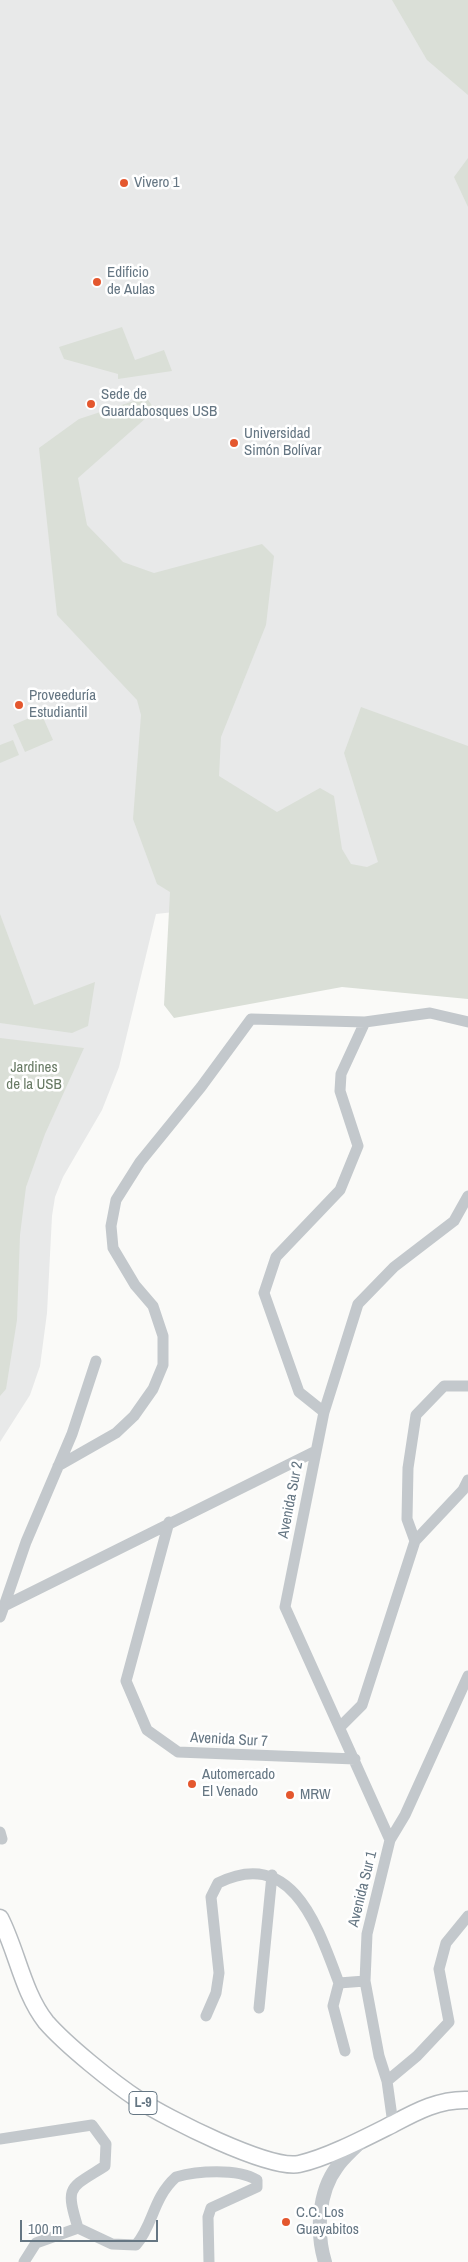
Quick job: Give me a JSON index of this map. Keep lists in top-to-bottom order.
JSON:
{
  "streets": {
    "main road": ["L-9"],
    "street": ["Avenida Sur 2", "Avenida Sur 7", "Avenida Sur 1"]
  },
  "crossings": [
    ["Avenida Sur 2", "Avenida Sur 7"],
    ["Avenida Sur 2", "Avenida Sur 1"],
    ["Avenida Sur 1", "L-9"]
  ],
  "parks": ["Jardines de la USB"],
  "places": [
    "Vivero 1",
    "Edificio de Aulas",
    "Sede de Guardabosques USB",
    "Universidad Simón Bolívar",
    "Proveeduría Estudiantil",
    "Automercado El Venado",
    "MRW",
    "C.C. Los Guayabitos"
  ],
  "scale_bar": "100 m"
}
